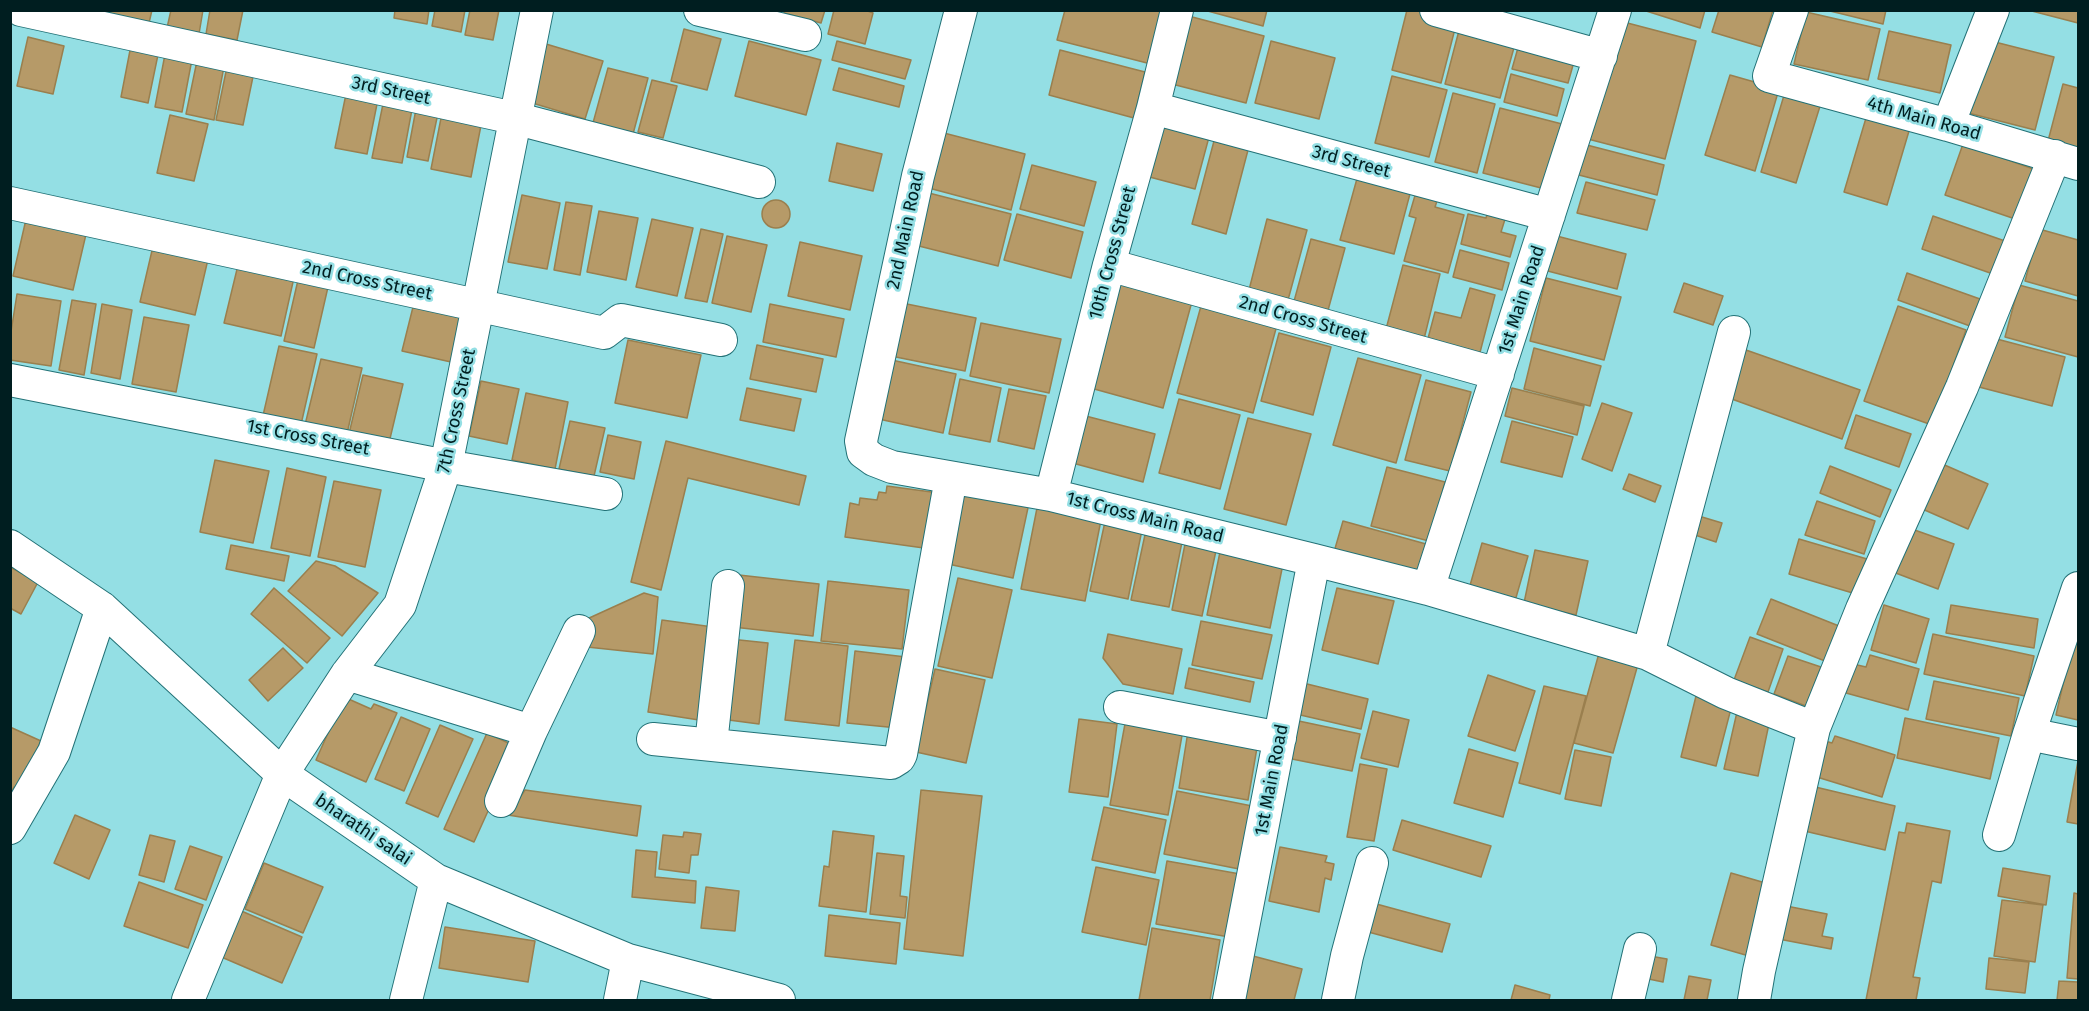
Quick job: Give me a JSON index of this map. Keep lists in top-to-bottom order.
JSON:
{
  "streets": {
    "street": [
      "3rd Street",
      "4th Main Road",
      "2nd Main Road",
      "10th Cross Street",
      "2nd Cross Street",
      "1st Main Road",
      "7th Cross Street",
      "1st Cross Street",
      "1st Cross Main Road",
      "bharathi salai"
    ]
  },
  "crossings": [
    ["3rd Street", "10th Cross Street"],
    ["3rd Street", "1st Main Road"],
    ["3rd Street", "7th Cross Street"],
    ["2nd Main Road", "1st Cross Main Road"],
    ["10th Cross Street", "2nd Cross Street"],
    ["10th Cross Street", "1st Cross Main Road"],
    ["2nd Cross Street", "1st Main Road"],
    ["2nd Cross Street", "7th Cross Street"],
    ["1st Main Road", "1st Cross Main Road"],
    ["7th Cross Street", "1st Cross Street"],
    ["7th Cross Street", "bharathi salai"]
  ]
}
